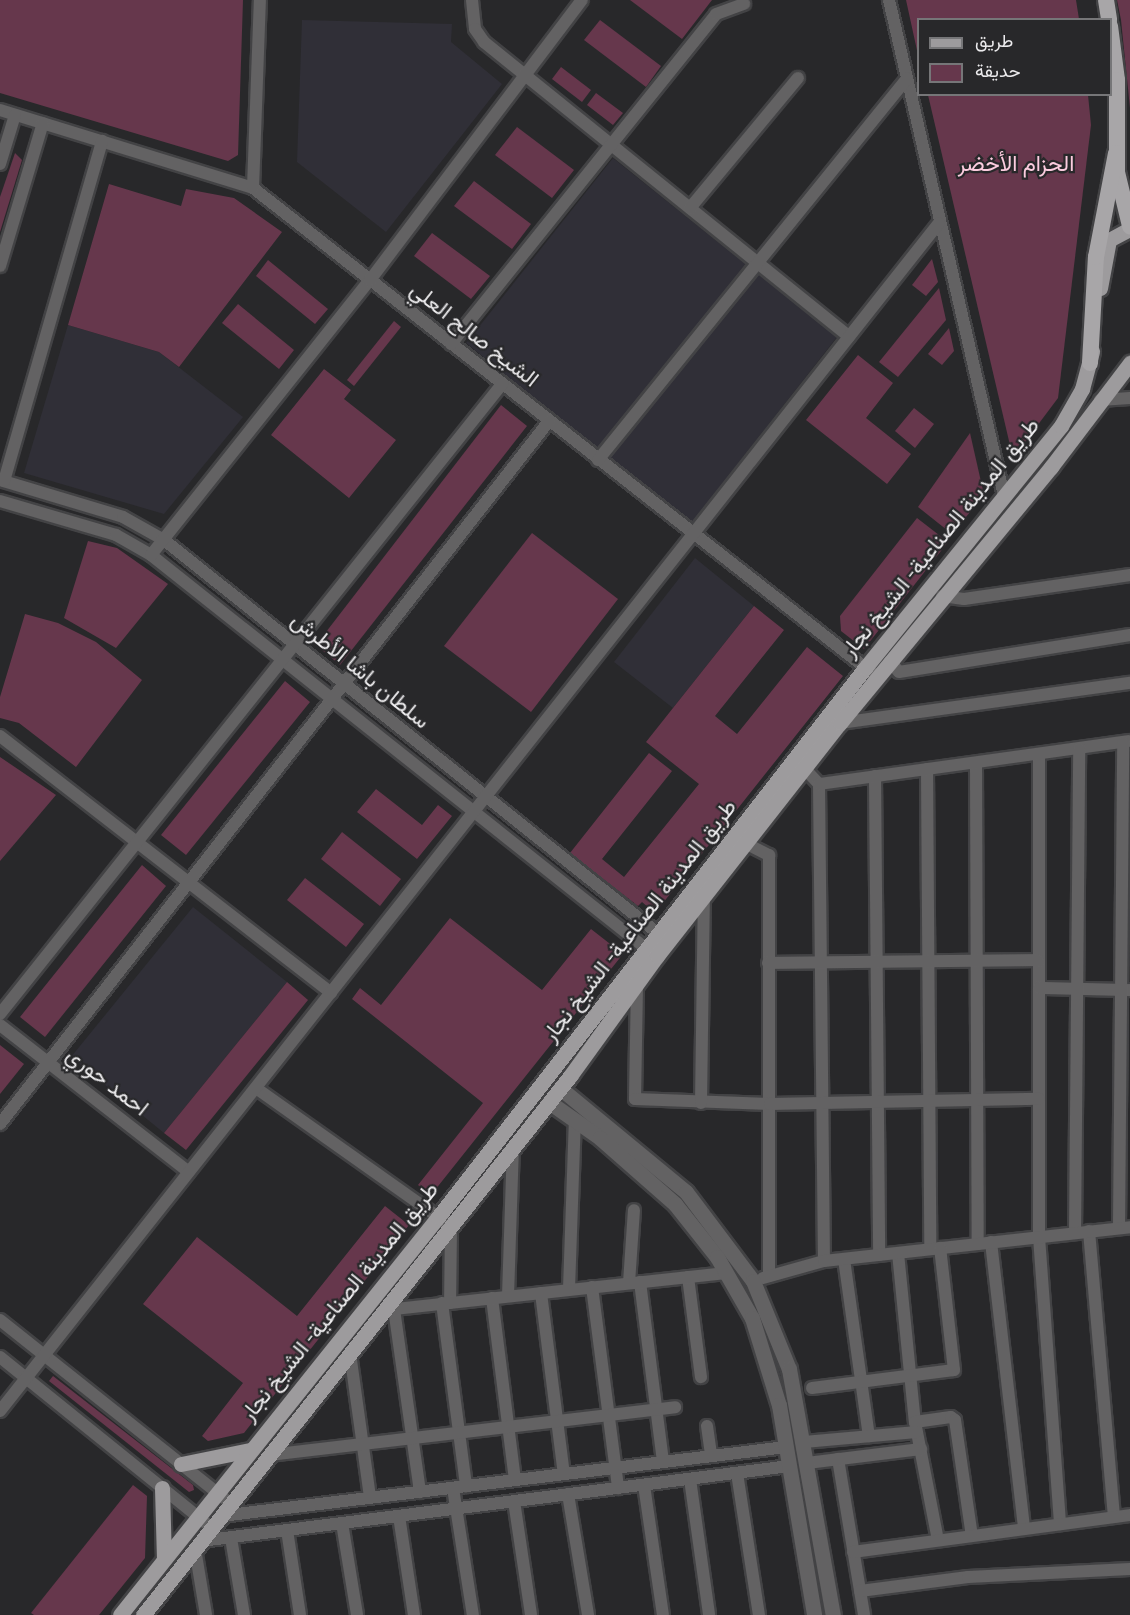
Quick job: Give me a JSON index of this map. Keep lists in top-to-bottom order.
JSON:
{
  "streets": {
    "main road": ["طريق المدينة الصناعية- الشيخ نجار"],
    "street": ["الشيخ صالح العلي", "سلطان باشا الأطرش", "احمد حوري"]
  },
  "crossings": [
    ["الشيخ صالح العلي", "طريق المدينة الصناعية- الشيخ نجار"],
    ["طريق المدينة الصناعية- الشيخ نجار", "سلطان باشا الأطرش"]
  ],
  "parks": ["الحزام الأخضر"],
  "legend": ["طريق", "حديقة"]
}
